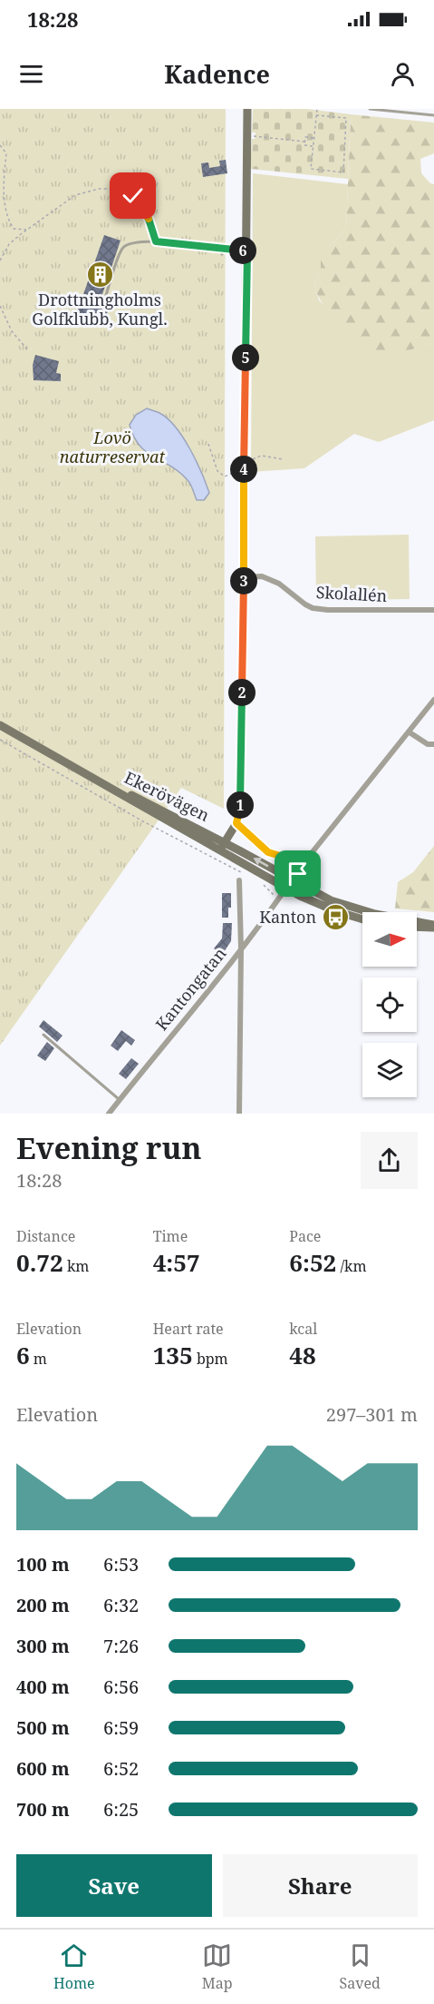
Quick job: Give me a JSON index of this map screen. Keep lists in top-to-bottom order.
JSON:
{
  "streets": {
    "street": ["Skolallén", "Ekerövägen", "Kantongatan"]
  },
  "crossings": [
    ["Ekerövägen", "Kantongatan"]
  ],
  "parks": ["Lovö naturreservat"],
  "places": {
    "building": ["Drottningholms Golfklubb, Kungl."],
    "bus stop": ["Kanton"]
  },
  "north": "right",
  "page": {
    "status": "18:28",
    "header": "Kadence",
    "pins": [
      "6",
      "5",
      "4",
      "3",
      "2",
      "1"
    ],
    "heading": ["Evening run", "18:28"],
    "stats": [
      ["Distance", "0.72 km"],
      ["Time", "4:57"],
      ["Pace", "6:52 /km"],
      ["Elevation", "6 m"],
      ["Heart rate", "135 bpm"],
      ["kcal", "48"]
    ],
    "chart": ["Elevation", "297–301 m"],
    "list": [
      {
        "name": "100 m",
        "note": "6:53"
      },
      {
        "name": "200 m",
        "note": "6:32"
      },
      {
        "name": "300 m",
        "note": "7:26"
      },
      {
        "name": "400 m",
        "note": "6:56"
      },
      {
        "name": "500 m",
        "note": "6:59"
      },
      {
        "name": "600 m",
        "note": "6:52"
      },
      {
        "name": "700 m",
        "note": "6:25"
      }
    ],
    "buttons": ["Save", "Share"],
    "tabs": ["Home", "Map", "Saved"]
  }
}
